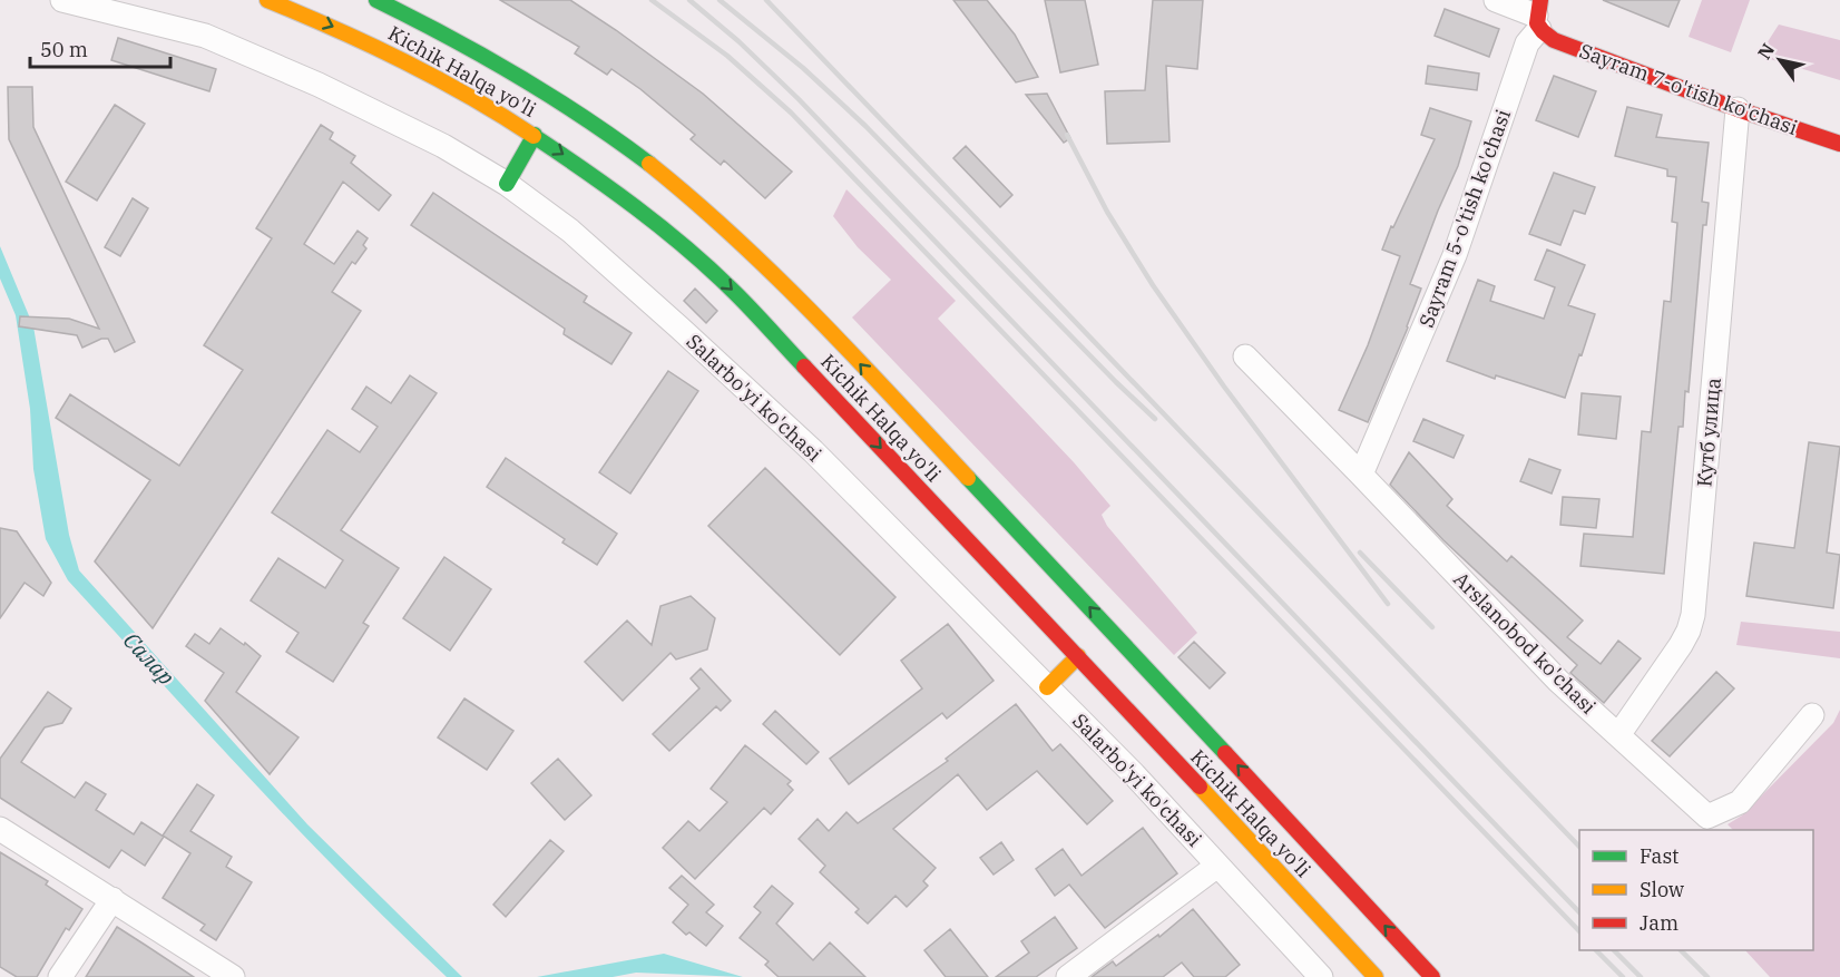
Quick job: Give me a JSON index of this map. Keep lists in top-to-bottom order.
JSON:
{
  "streets": {
    "main road": ["Kichik Halqa yo'li", "Sayram 7-o'tish ko'chasi"],
    "street": [
      "Sayram 5-o'tish ko'chasi",
      "Salarbo'yi ko'chasi",
      "Кутб улица",
      "Arslanobod ko'chasi"
    ]
  },
  "crossings": [
    ["Sayram 7-o'tish ko'chasi", "Sayram 5-o'tish ko'chasi"],
    ["Sayram 7-o'tish ko'chasi", "Кутб улица"],
    ["Sayram 5-o'tish ko'chasi", "Arslanobod ko'chasi"],
    ["Кутб улица", "Arslanobod ko'chasi"]
  ],
  "water": ["Салар"],
  "legend": ["Fast", "Slow", "Jam"],
  "scale_bar": "50 m",
  "north": "top left"
}
